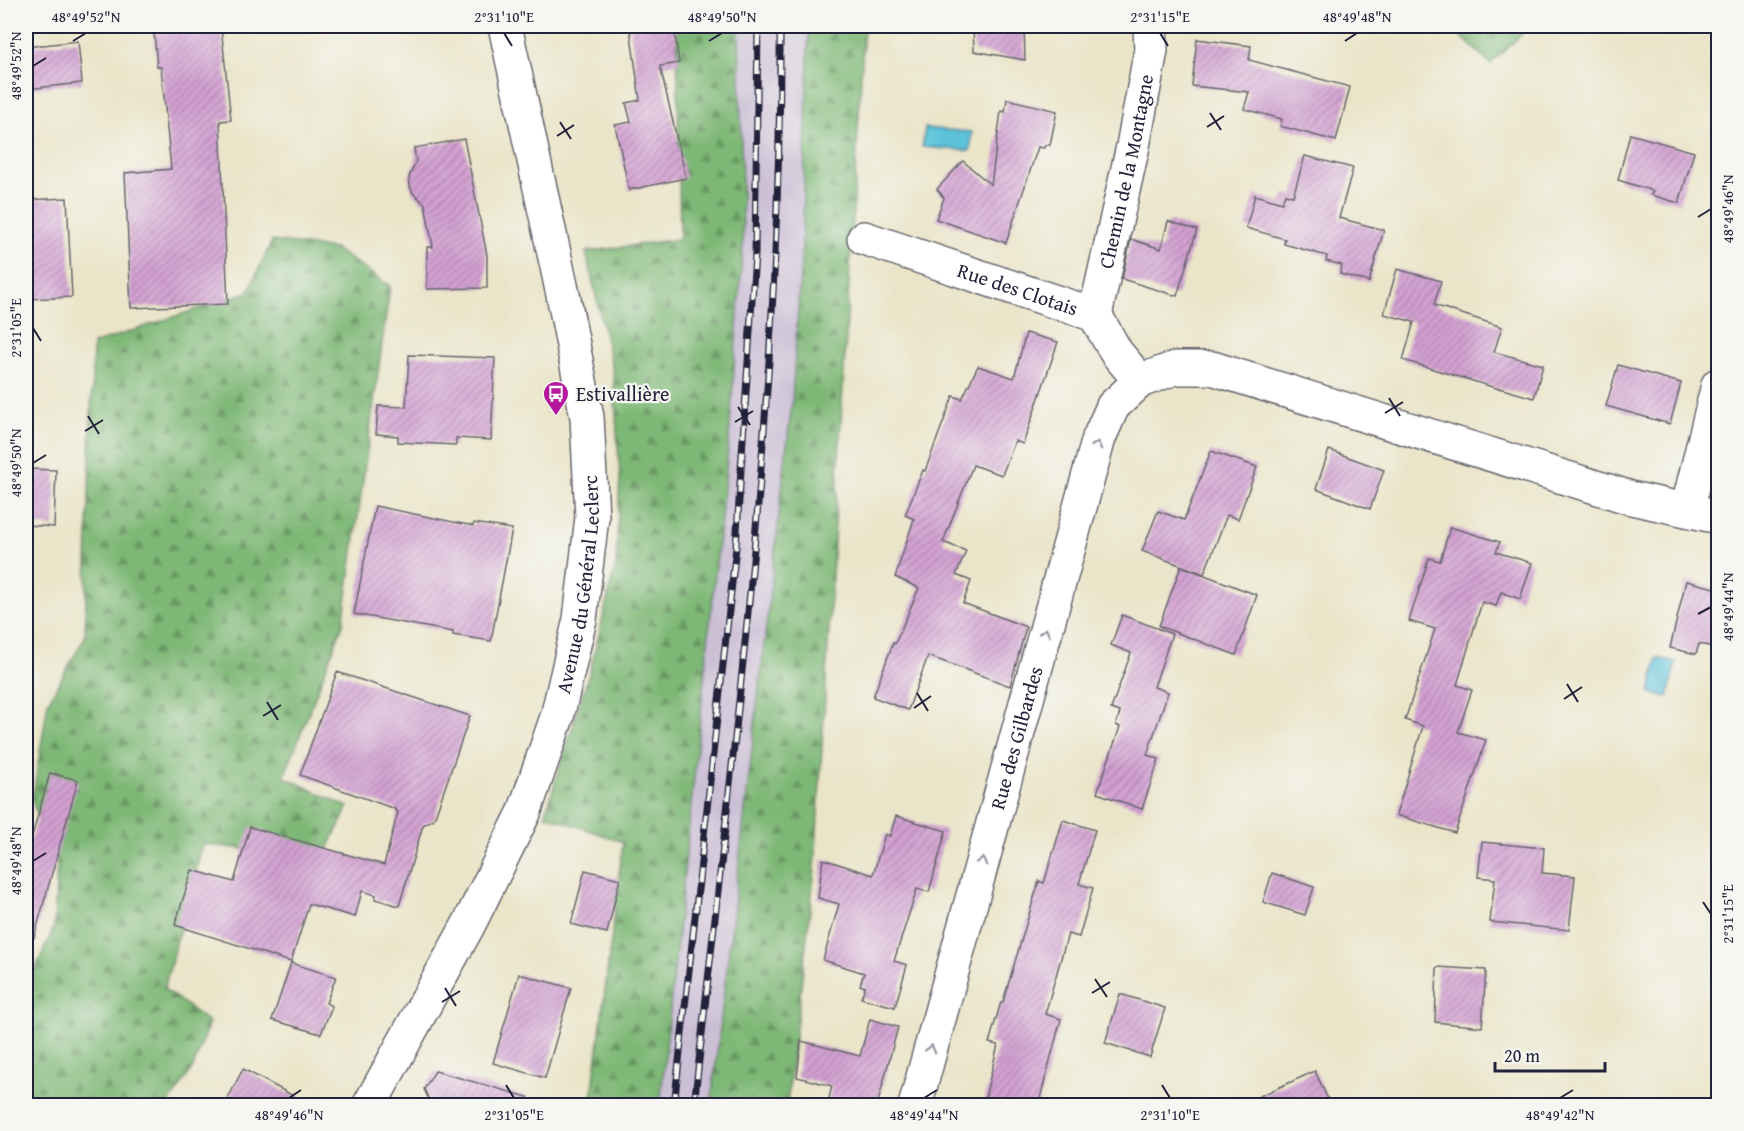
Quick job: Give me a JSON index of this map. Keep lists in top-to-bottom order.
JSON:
{
  "streets": {
    "street": [
      "Chemin de la Montagne",
      "Rue des Clotais",
      "Avenue du Général Leclerc",
      "Rue des Gilbardes"
    ]
  },
  "crossings": [
    ["Chemin de la Montagne", "Rue des Clotais"],
    ["Rue des Clotais", "Rue des Gilbardes"]
  ],
  "one_way": ["Rue des Gilbardes"],
  "places": {
    "bus stop": ["Estivallière"]
  },
  "scale_bar": "20 m",
  "coordinates": [
    "48°49'52\"N",
    "2°31'10\"E",
    "48°49'50\"N",
    "2°31'15\"E",
    "48°49'48\"N",
    "48°49'46\"N",
    "2°31'05\"E",
    "48°49'44\"N",
    "48°49'42\"N"
  ]
}
